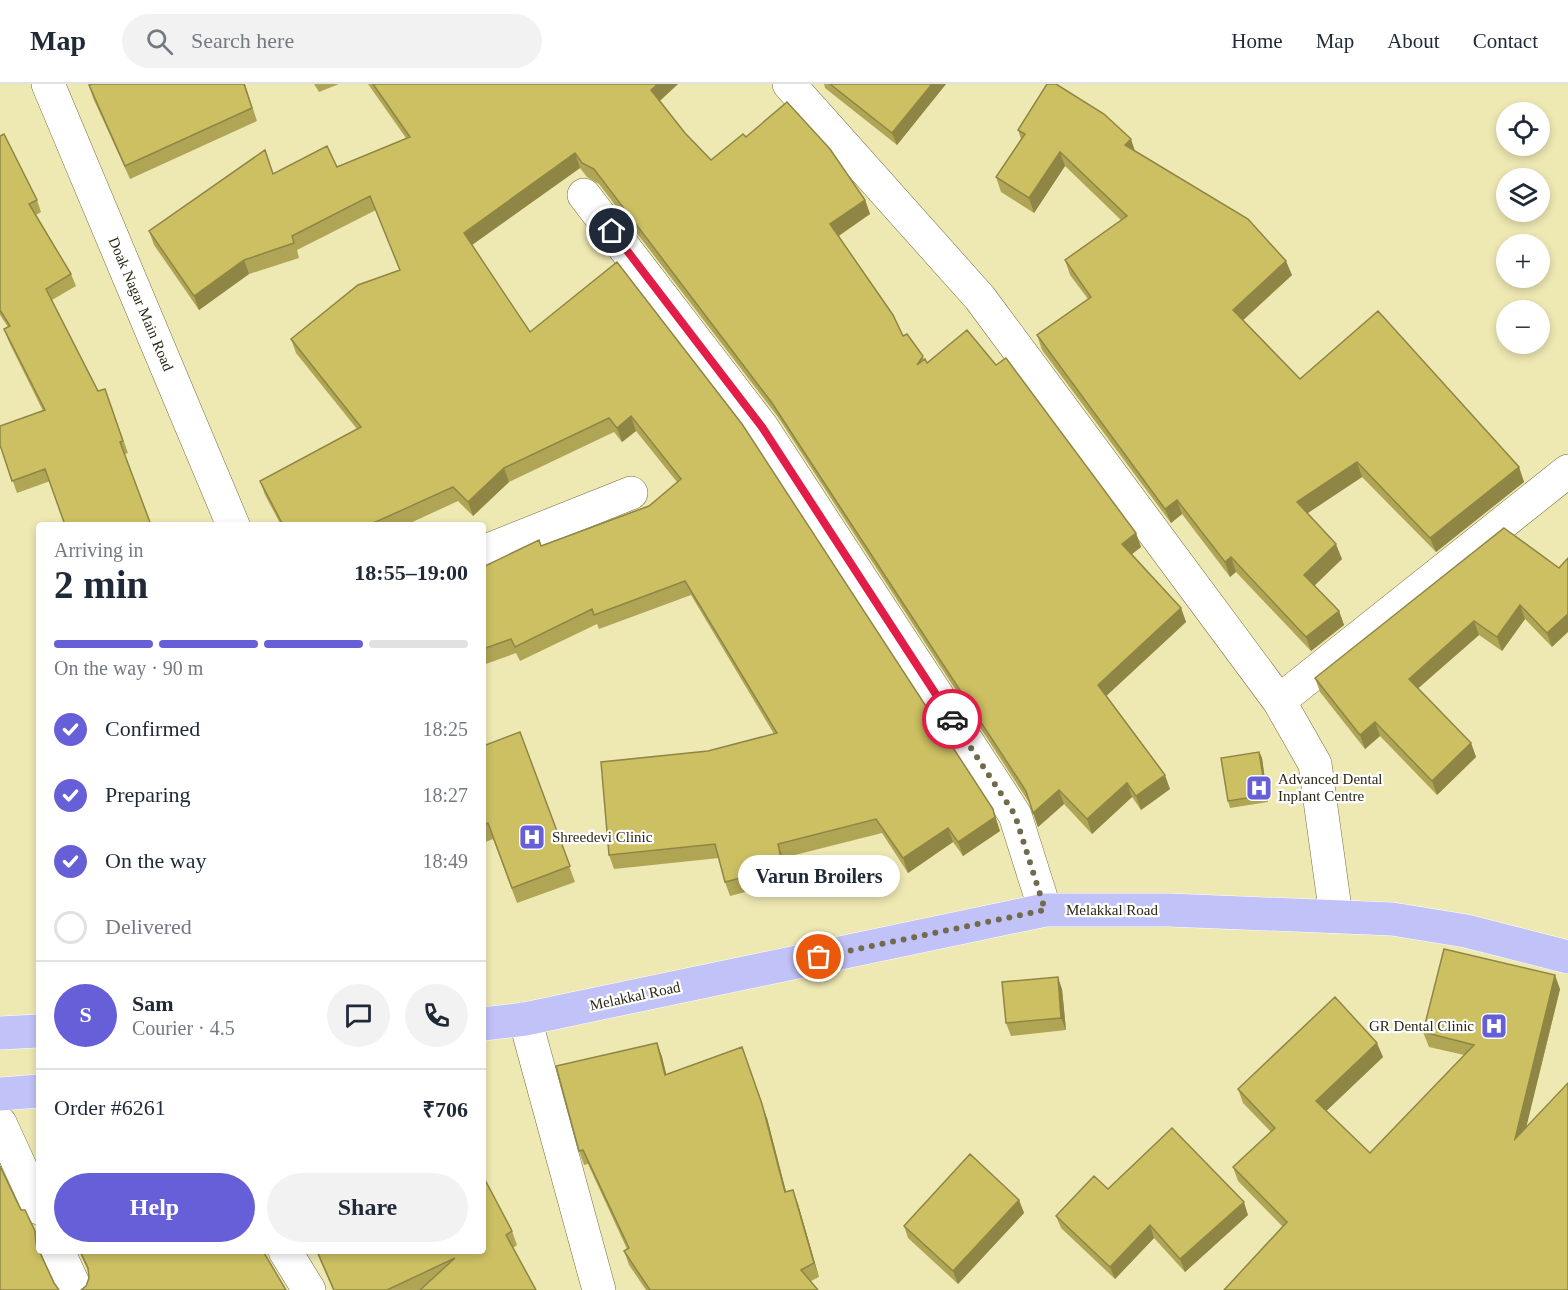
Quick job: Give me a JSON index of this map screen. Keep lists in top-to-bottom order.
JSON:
{
  "streets": {
    "main road": ["Melakkal Road"],
    "street": ["Doak Nagar Main Road"]
  },
  "places": {
    "hospital": ["Advanced Dental Inplant Centre", "Shreedevi Clinic", "GR Dental Clinic"],
    "other": ["Varun Broilers"]
  },
  "page": {
    "header": "Map",
    "search": "Search here",
    "nav": [
      "Home",
      "Map",
      "About",
      "Contact"
    ],
    "map_buttons": ["+", "−"],
    "heading": ["2 min", "Arriving in", "18:55–19:00"],
    "panel": [
      "Sam",
      "Courier · 4.5",
      "Order #6261",
      "₹706"
    ],
    "bar": "On the way · 90 m",
    "list": [
      ["Confirmed", "18:25"],
      ["Preparing", "18:27"],
      ["On the way", "18:49"],
      "Delivered"
    ],
    "bubble": "Varun Broilers",
    "round": "S",
    "buttons": ["Help", "Share"]
  }
}
